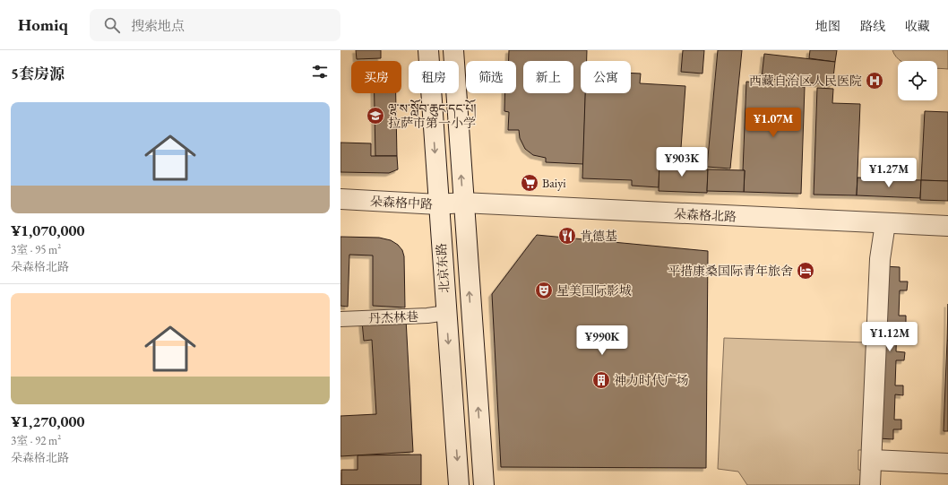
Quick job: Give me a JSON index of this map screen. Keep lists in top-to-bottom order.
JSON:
{
  "streets": {
    "street": [
      "朵森格中路",
      "朵森格北路",
      "北京东路",
      "丹杰林巷"
    ]
  },
  "crossings": [
    ["朵森格中路", "朵森格北路"],
    ["朵森格中路", "北京东路"],
    ["朵森格北路", "北京东路"],
    ["北京东路", "丹杰林巷"]
  ],
  "places": {
    "hospital": ["西藏自治区人民医院"],
    "school or university": ["ལྷ་ས་སློབ་ཆུང་དང་པོ། 拉萨市第一小学"],
    "supermarket": ["Baiyi"],
    "restaurant": ["肯德基"],
    "hotel": ["平措康桑国际青年旅舍"],
    "theatre": ["星美国际影城"],
    "building": ["神力时代广场"]
  },
  "page": {
    "header": "Homiq",
    "search": "搜索地点",
    "nav": ["地图", "路线", "收藏"],
    "heading": "5套房源",
    "chip": [
      "买房",
      "租房",
      "筛选",
      "新上",
      "公寓"
    ],
    "list": [
      {
        "name": "¥1,070,000",
        "note": "3室 · 95 m² · 朵森格北路"
      },
      {
        "name": "¥1,270,000",
        "note": "3室 · 92 m² · 朵森格北路"
      }
    ],
    "price": [
      "¥1.07M",
      "¥903K",
      "¥1.27M",
      "¥1.12M",
      "¥990K"
    ]
  }
}
